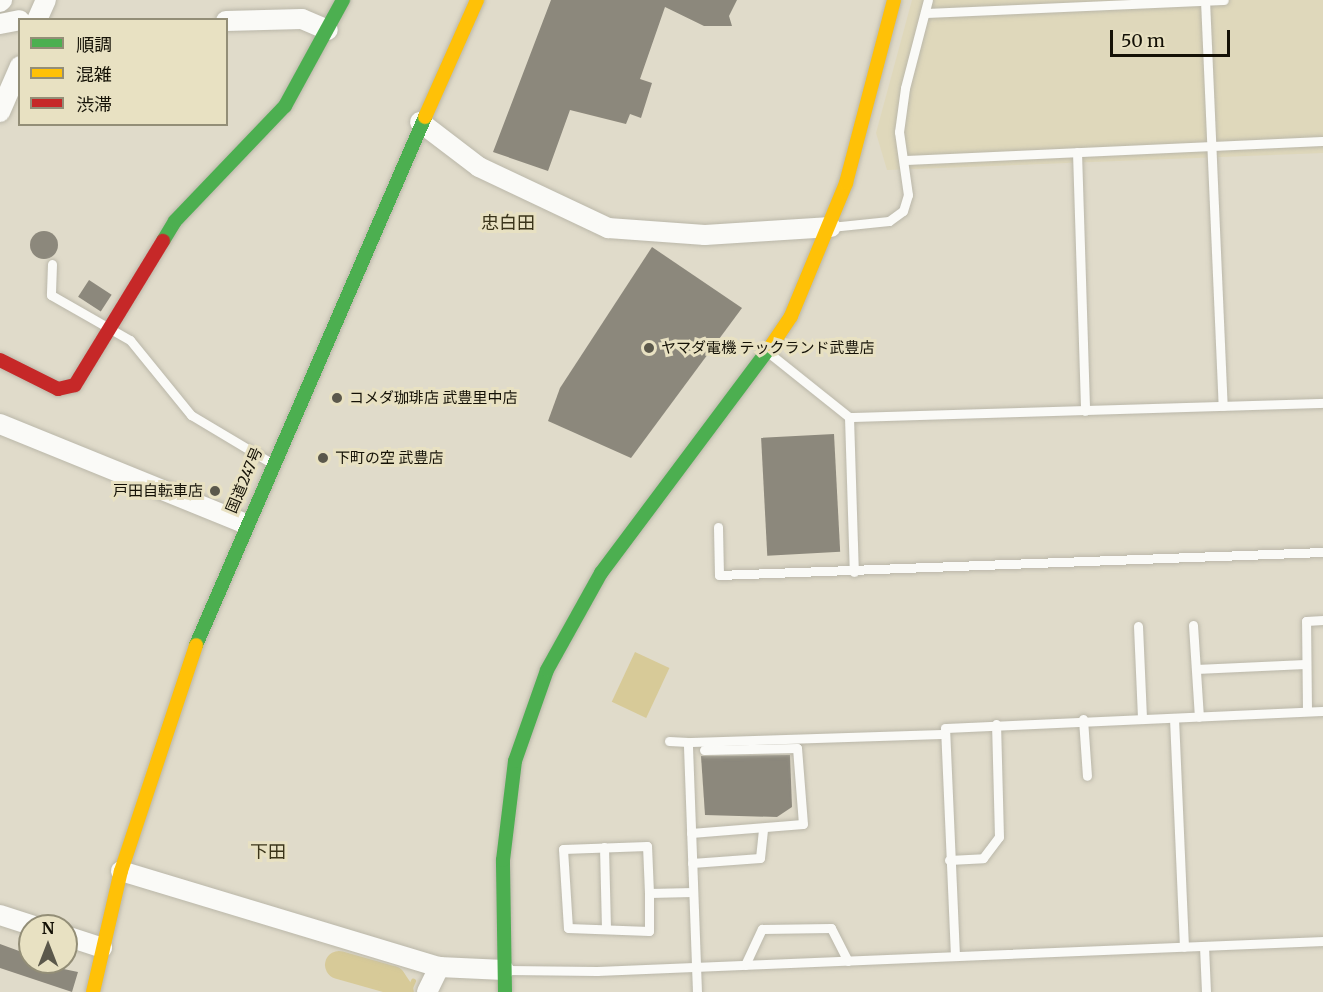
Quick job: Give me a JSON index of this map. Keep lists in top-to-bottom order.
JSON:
{
  "streets": {
    "main road": ["国道247号"]
  },
  "districts": ["忠白田", "下田"],
  "places": [
    "ヤマダ電機 テックランド武豊店",
    "コメダ珈琲店 武豊里中店",
    "下町の空 武豊店",
    "戸田自転車店"
  ],
  "legend": ["順調", "混雑", "渋滞"],
  "scale_bar": "50 m",
  "north": "top"
}
